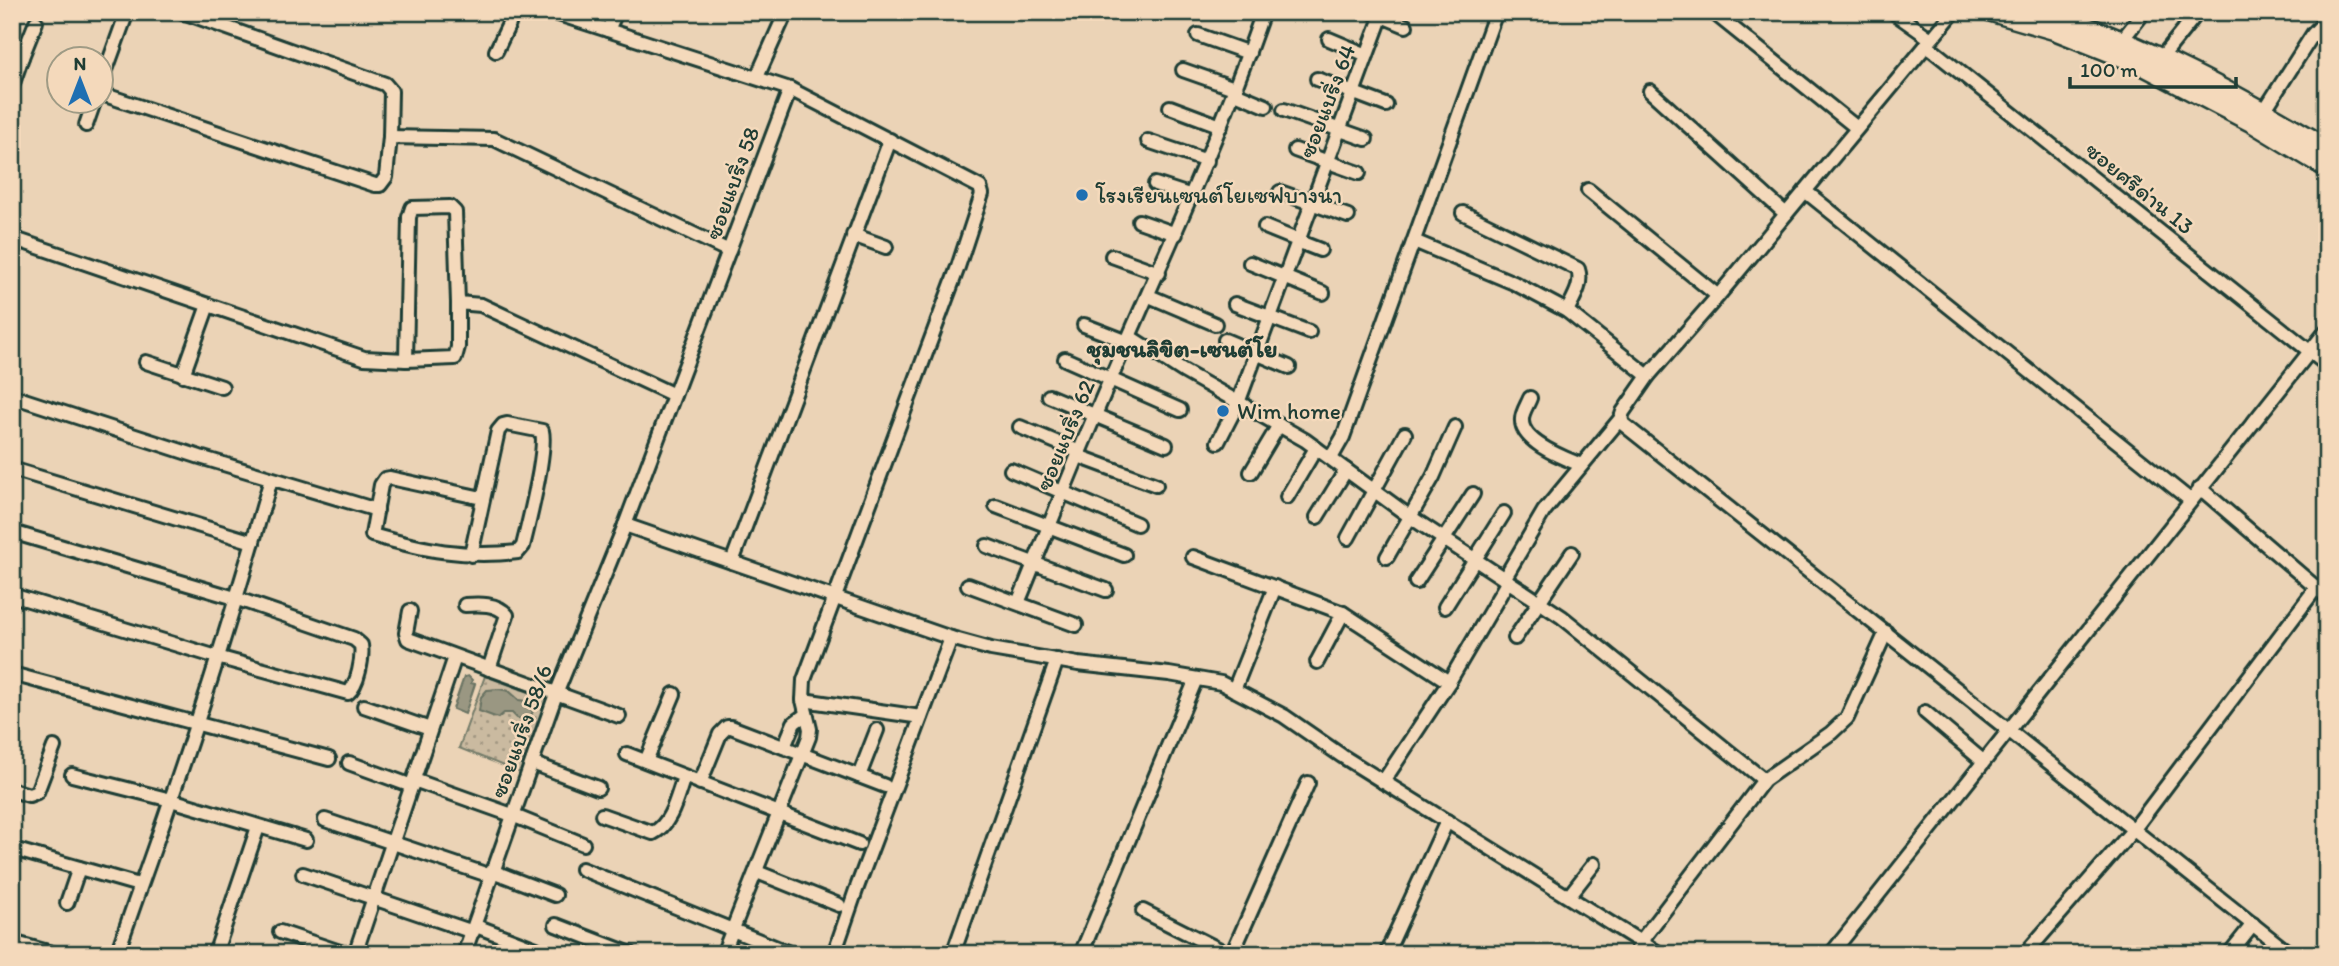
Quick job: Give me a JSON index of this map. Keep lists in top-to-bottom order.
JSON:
{
  "streets": {
    "street": [
      "ซอยแบริ่ง 64",
      "ซอยแบริ่ง 58",
      "ซอยศรีด่าน 13",
      "ซอยแบริ่ง 62",
      "ซอยแบริ่ง 58/6"
    ]
  },
  "crossings": [
    ["ซอยแบริ่ง 58", "ซอยแบริ่ง 58/6"]
  ],
  "districts": ["ชุมชนลิขิต-เซนต์โย"],
  "places": ["โรงเรียนเซนต์โยเซฟบางนา", "Wim home"],
  "scale_bar": "100 m",
  "north": "top"
}
